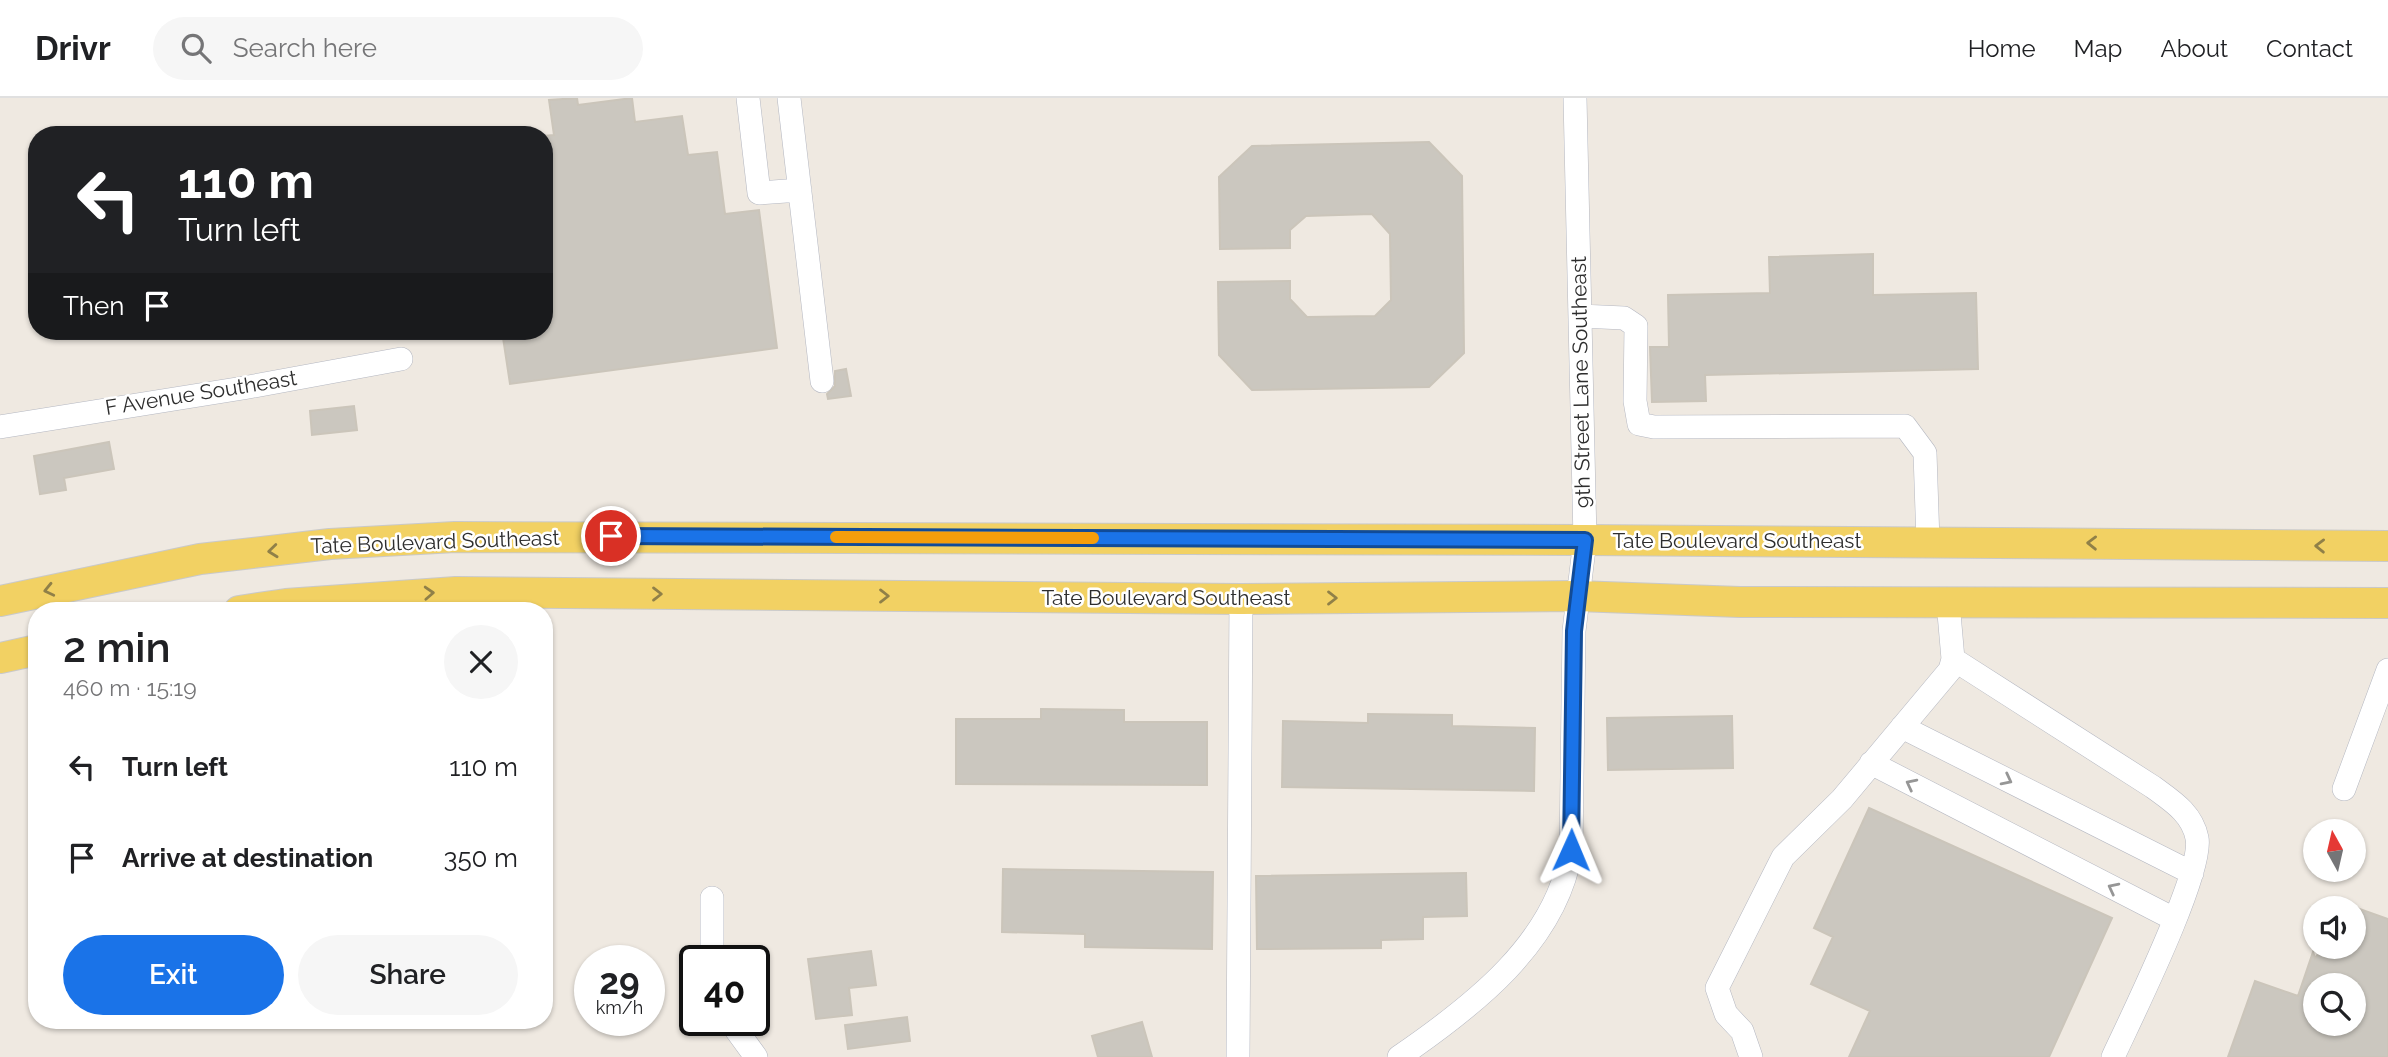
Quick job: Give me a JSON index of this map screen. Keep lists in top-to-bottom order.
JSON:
{
  "streets": {
    "main road": ["Tate Boulevard Southeast"],
    "street": ["9th Street Lane Southeast", "F Avenue Southeast"]
  },
  "crossings": [
    ["9th Street Lane Southeast", "Tate Boulevard Southeast"]
  ],
  "north": "top",
  "page": {
    "header": "Drivr",
    "search": "Search here",
    "nav": [
      "Home",
      "Map",
      "About",
      "Contact"
    ],
    "turn": ["110 m", "Turn left"],
    "then": "Then",
    "heading": ["2 min", "460 m · 15:19"],
    "list": [
      {
        "name": "Turn left",
        "value": "110 m"
      },
      {
        "name": "Arrive at destination",
        "value": "350 m"
      }
    ],
    "buttons": ["Exit", "Share"],
    "speed": "29 km/h",
    "limit": "40"
  }
}
